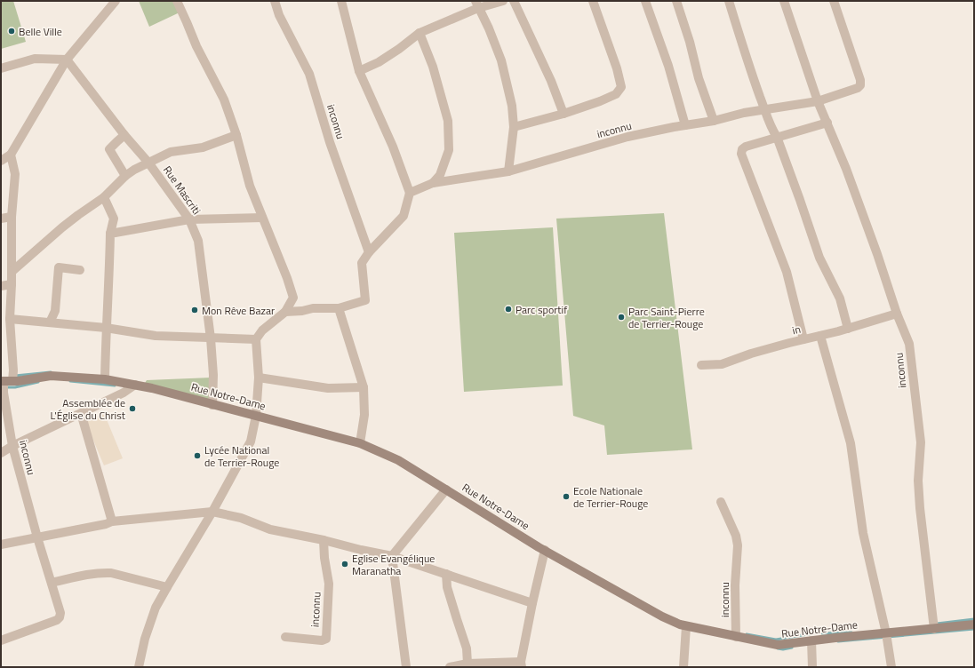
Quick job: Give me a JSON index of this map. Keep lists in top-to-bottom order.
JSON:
{
  "streets": {
    "street": [
      "inconnu",
      "Rue Mascriti",
      "in",
      "Rue Notre-Dame"
    ]
  },
  "crossings": [
    ["inconnu", "in"],
    ["inconnu", "Rue Notre-Dame"],
    ["Rue Mascriti", "Rue Notre-Dame"]
  ],
  "places": [
    "Belle Ville",
    "Parc sportif",
    "Mon Rêve Bazar",
    "Parc Saint-Pierre de Terrier-Rouge",
    "Assemblée de L'Église du Christ",
    "Lycée National de Terrier-Rouge",
    "Ecole Nationale de Terrier-Rouge",
    "Eglise Evangélique Maranatha"
  ]
}
